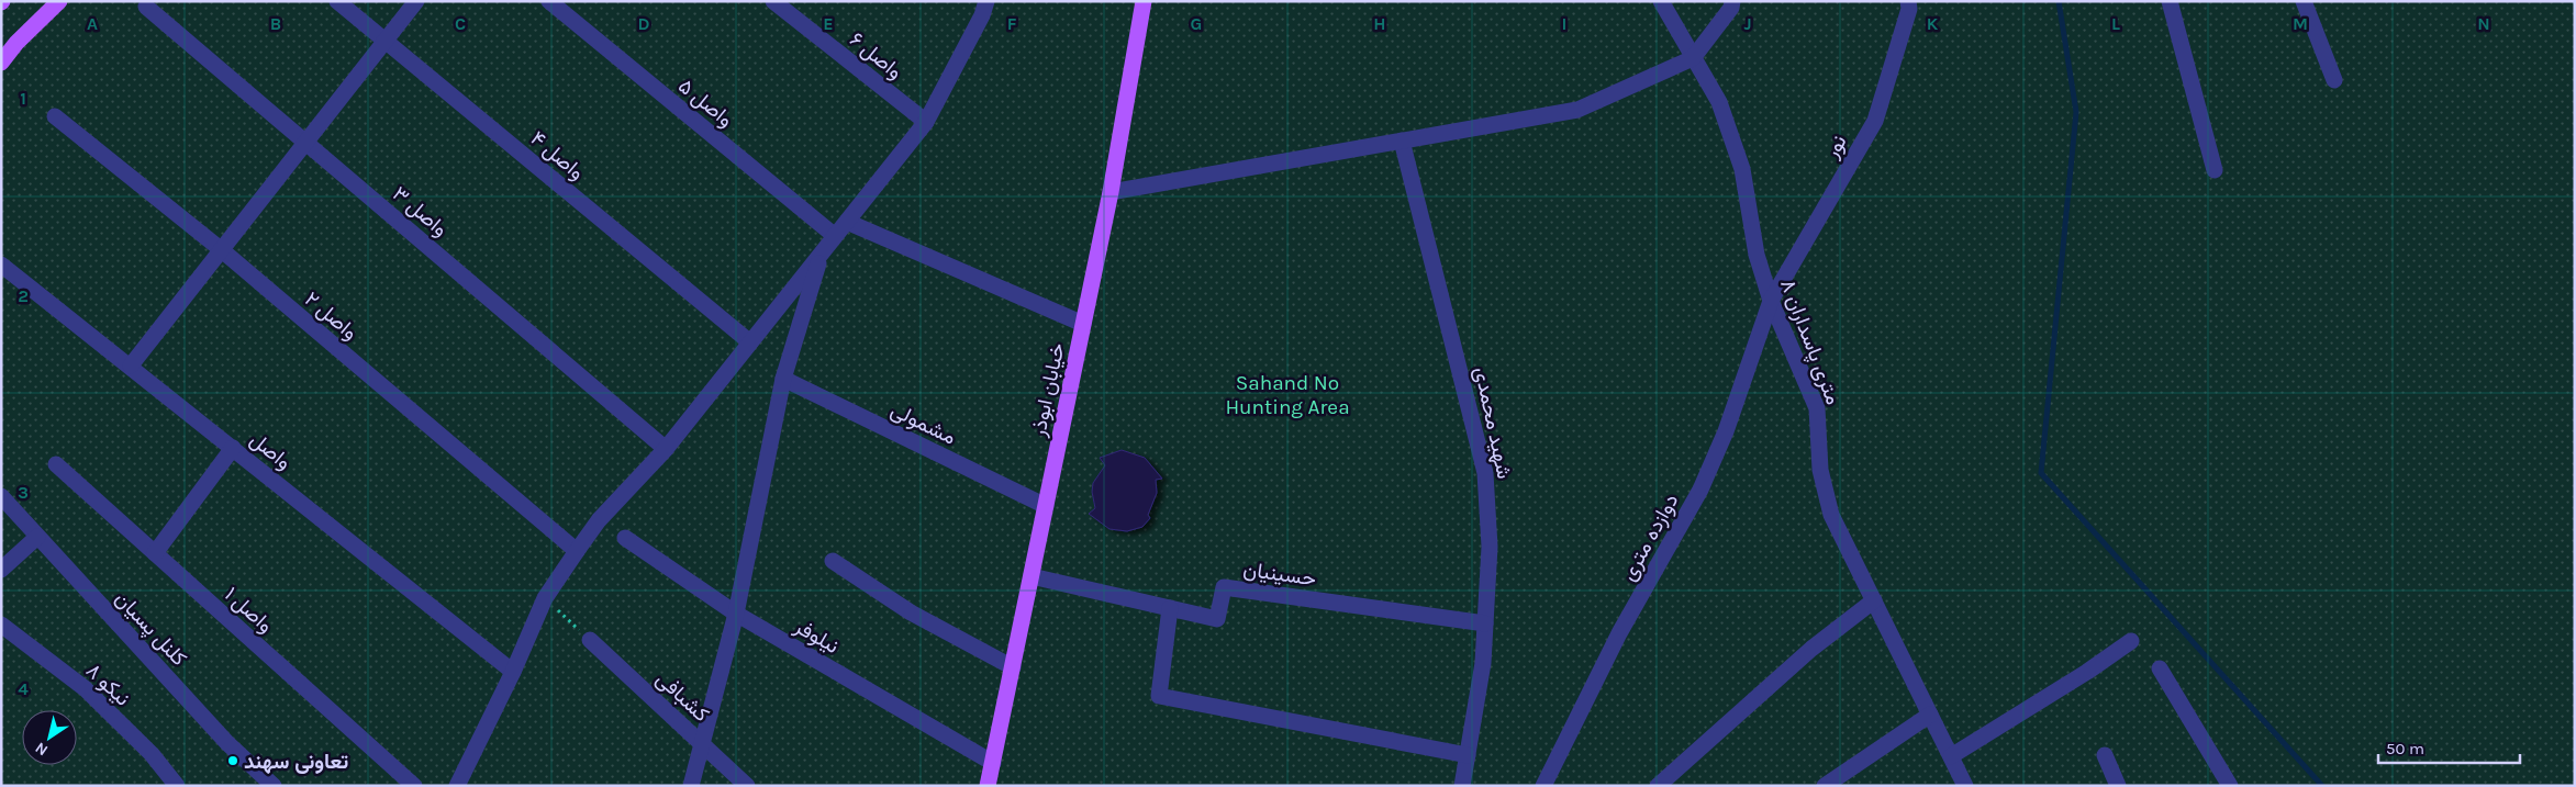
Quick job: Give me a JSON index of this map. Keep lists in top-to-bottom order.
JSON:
{
  "streets": {
    "main road": ["خیابان ابوذر"],
    "street": [
      "واصل ۶",
      "واصل ۵",
      "نور",
      "واصل ۴",
      "واصل ۳",
      "واصل ۲",
      "۸ متری پاسداران",
      "مشمولی",
      "شهید محمدی",
      "واصل",
      "دوازده متری",
      "حسینیان",
      "واصل ۱",
      "کلنل پسیان",
      "نیلوفر",
      "نیکو ۸",
      "کشبافی"
    ]
  },
  "crossings": [
    ["نور", "۸ متری پاسداران"],
    ["نور", "دوازده متری"],
    ["۸ متری پاسداران", "دوازده متری"],
    ["خیابان ابوذر", "مشمولی"],
    ["خیابان ابوذر", "حسینیان"],
    ["خیابان ابوذر", "نیلوفر"],
    ["شهید محمدی", "حسینیان"]
  ],
  "parks": ["Sahand No Hunting Area"],
  "places": ["تعاونی سهند"],
  "scale_bar": "50 m",
  "north": "bottom left",
  "grid": {
    "columns": [
      "A",
      "B",
      "C",
      "D",
      "E",
      "F",
      "G",
      "H",
      "I",
      "J",
      "K",
      "L",
      "M",
      "N"
    ],
    "rows": [
      "1",
      "2",
      "3",
      "4"
    ]
  }
}
